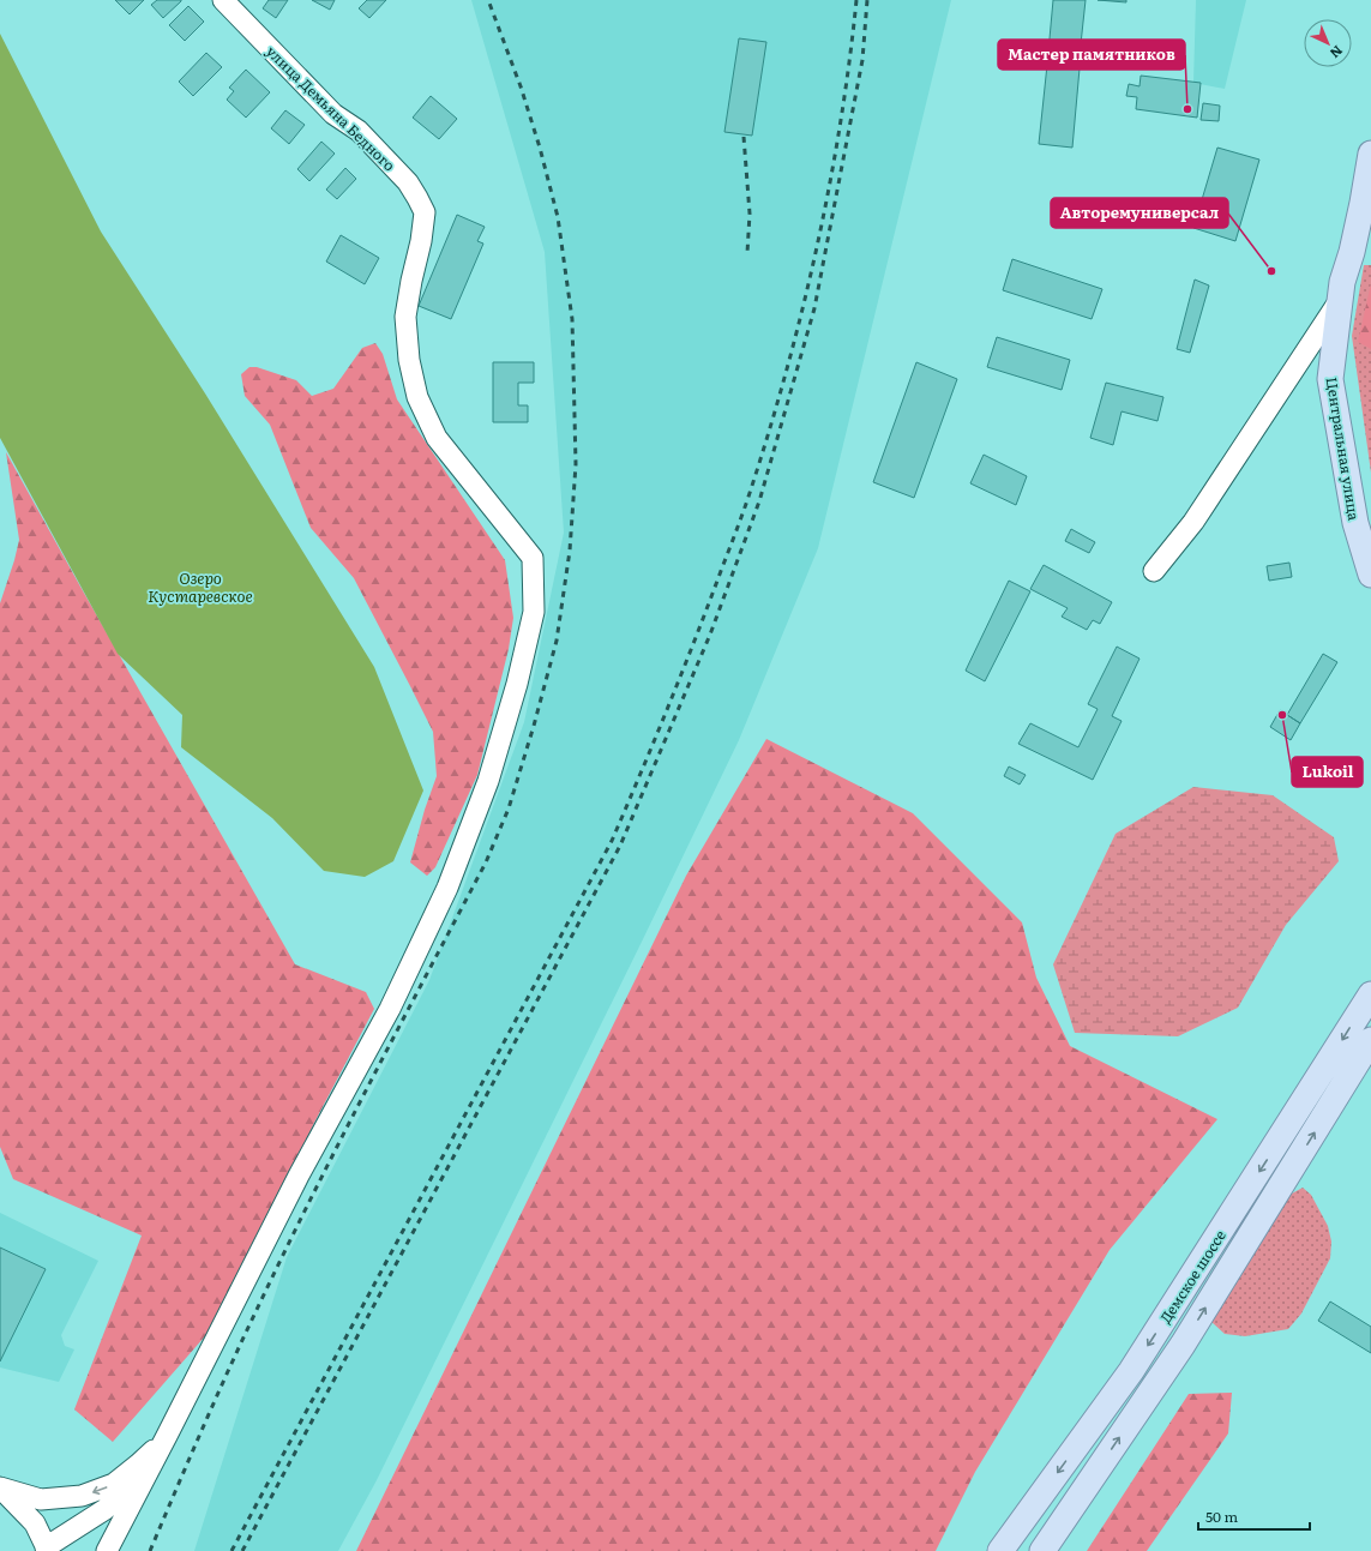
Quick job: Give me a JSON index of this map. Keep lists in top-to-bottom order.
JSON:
{
  "streets": {
    "main road": ["Центральная улица", "Демское шоссе"],
    "street": ["улица Демьяна Бедного"]
  },
  "water": ["Озеро Кустаревское"],
  "places": ["Мастер памятников", "Авторемуниверсал", "Lukoil"],
  "scale_bar": "50 m",
  "north": "bottom right"
}
